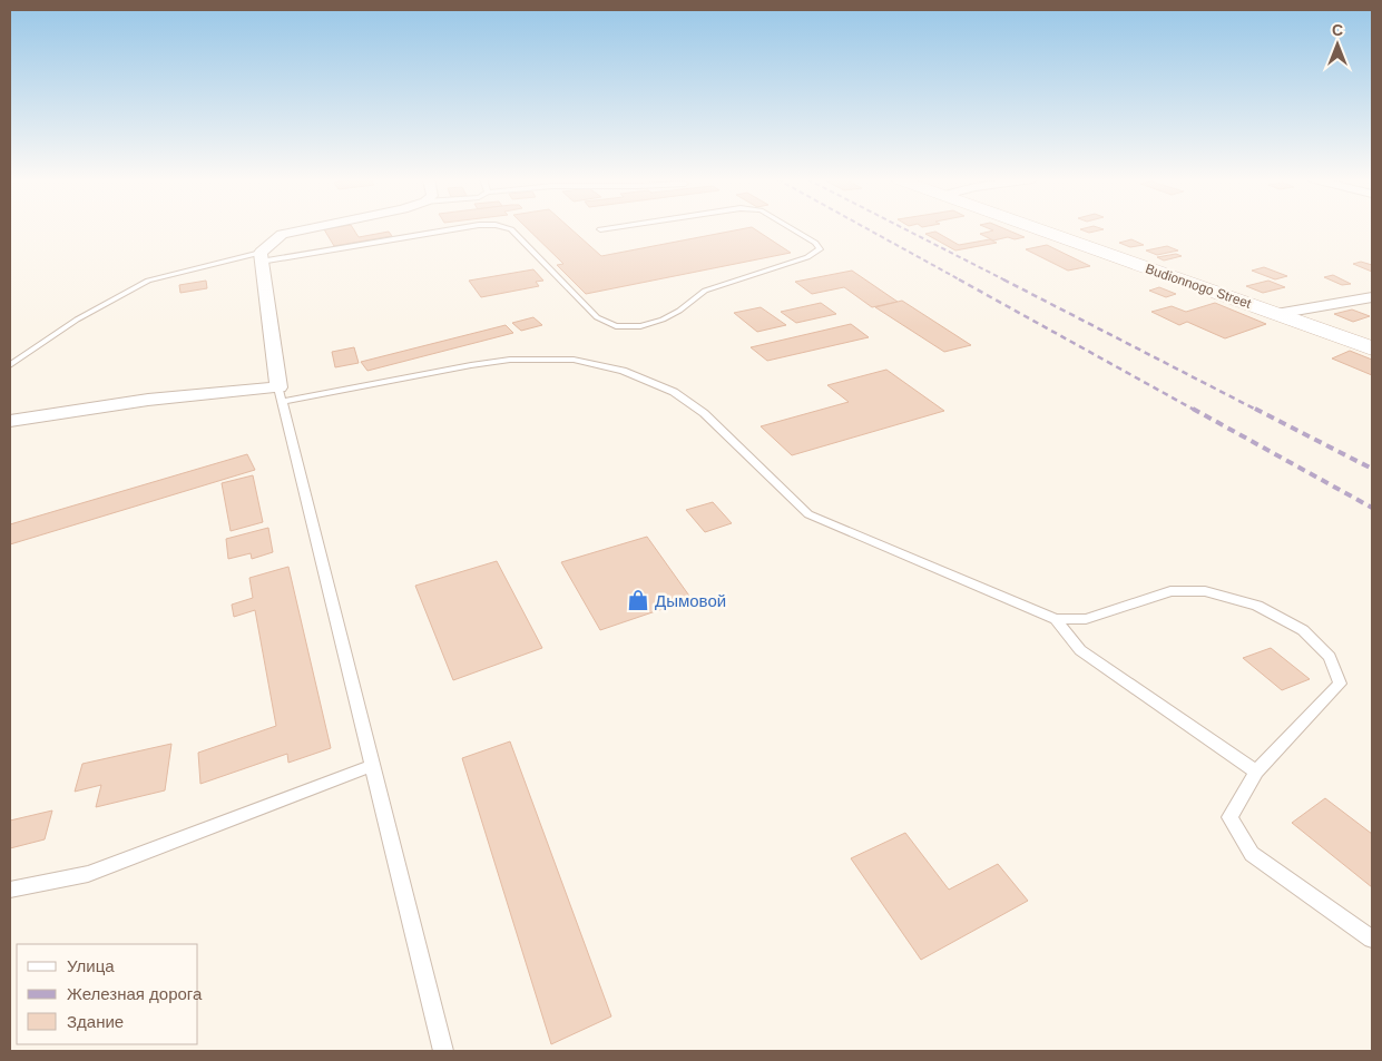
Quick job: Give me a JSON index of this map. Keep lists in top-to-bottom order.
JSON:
{
  "streets": {
    "street": ["Budionnogo Street"]
  },
  "places": {
    "shop": ["Дымовой"]
  },
  "legend": ["Улица", "Железная дорога", "Здание"],
  "north": "top"
}
